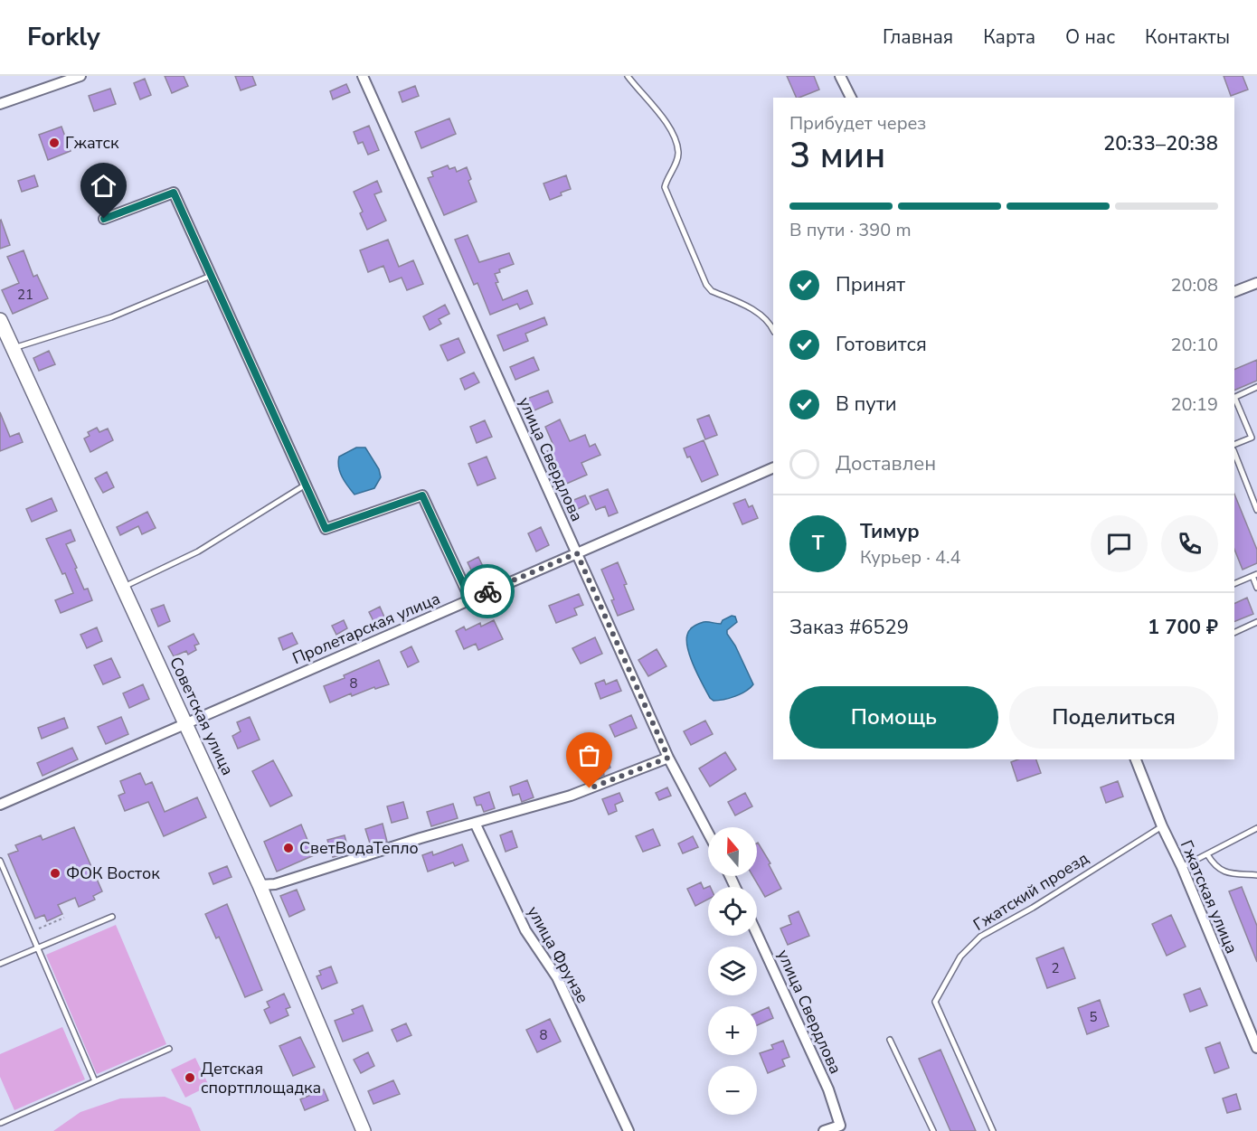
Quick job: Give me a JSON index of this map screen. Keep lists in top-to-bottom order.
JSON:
{
  "streets": {
    "main road": ["Советская улица"],
    "street": [
      "улица Свердлова",
      "Пролетарская улица",
      "Гжатская улица",
      "улица Фрунзе"
    ],
    "lane": ["Гжатский проезд"]
  },
  "crossings": [
    ["улица Свердлова", "Пролетарская улица"],
    ["Пролетарская улица", "Советская улица"],
    ["Гжатский проезд", "Гжатская улица"]
  ],
  "places": [
    "Гжатск",
    "СветВодаТепло",
    "ФОК Восток",
    "Детская спортплощадка"
  ],
  "house_numbers": [
    "21",
    "8",
    "2",
    "5",
    "8"
  ],
  "north": "top",
  "page": {
    "header": "Forkly",
    "nav": [
      "Главная",
      "Карта",
      "О нас",
      "Контакты"
    ],
    "heading": ["3 мин", "Прибудет через", "20:33–20:38"],
    "panel": [
      "Тимур",
      "Курьер · 4.4",
      "Заказ #6529",
      "1 700 ₽"
    ],
    "bar": "В пути · 390 m",
    "list": [
      ["Принят", "20:08"],
      ["Готовится", "20:10"],
      ["В пути", "20:19"],
      "Доставлен"
    ],
    "round": "Т",
    "buttons": ["Помощь", "Поделиться"],
    "map_buttons": ["+", "−"]
  }
}
